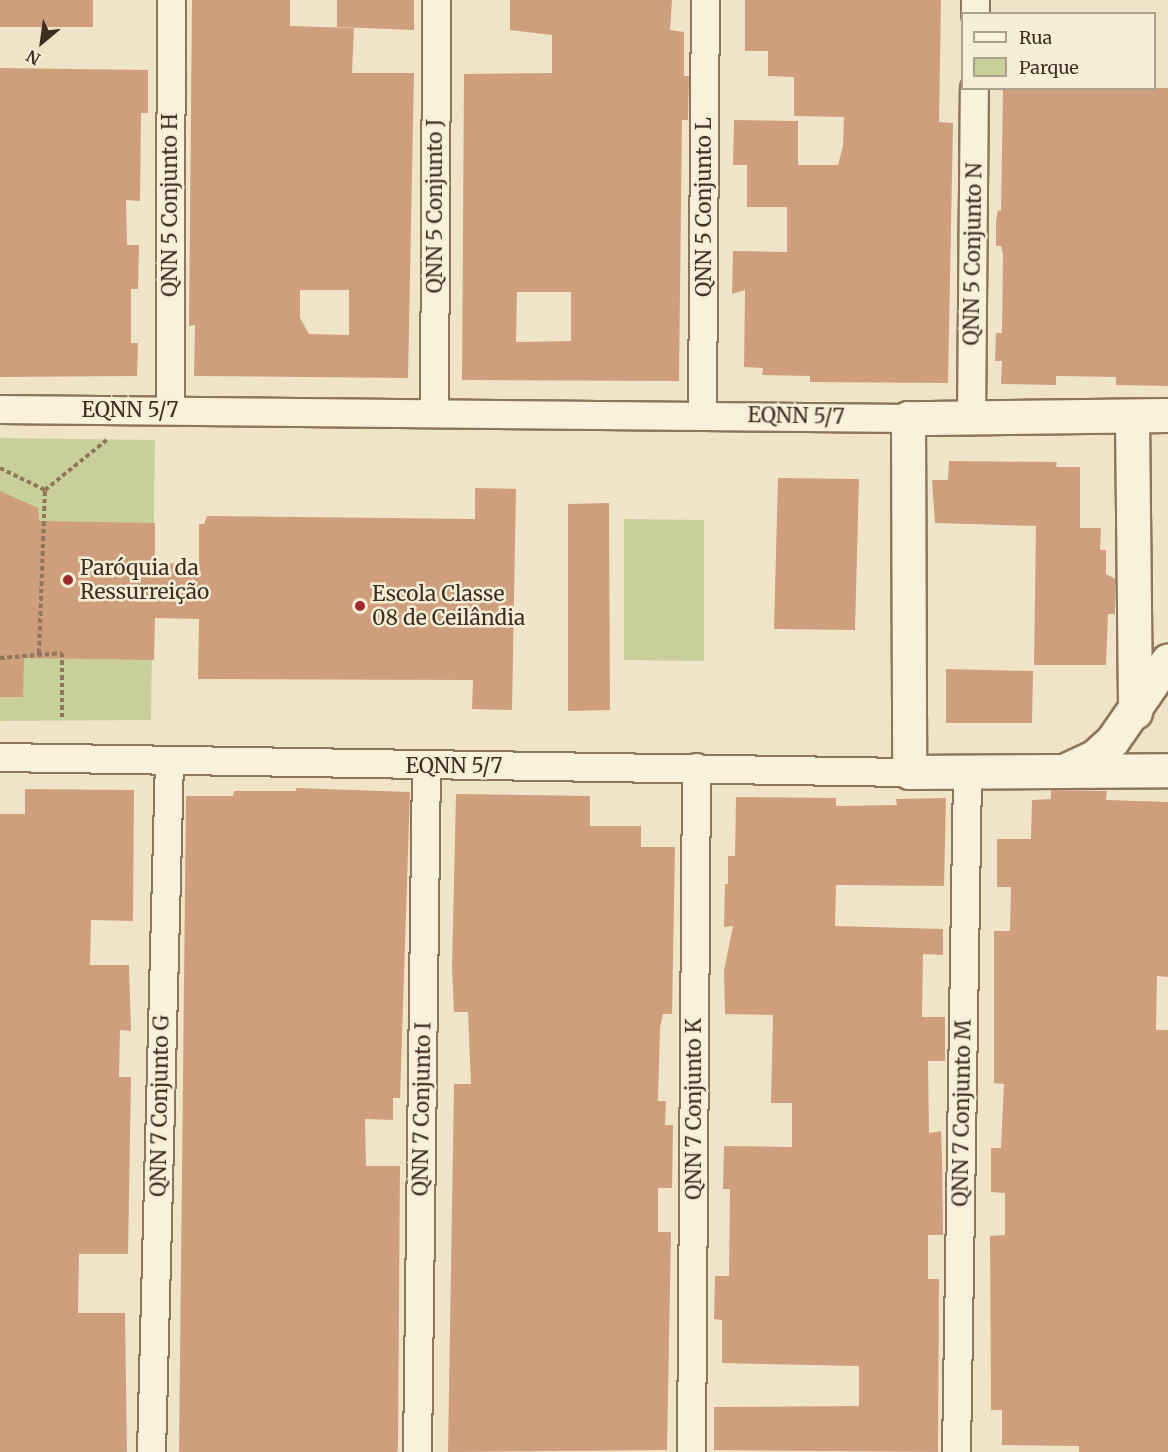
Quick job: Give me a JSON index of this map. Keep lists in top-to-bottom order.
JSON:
{
  "streets": {
    "street": [
      "QNN 5 Conjunto H",
      "QNN 5 Conjunto J",
      "QNN 5 Conjunto L",
      "QNN 5 Conjunto N",
      "EQNN 5/7",
      "QNN 7 Conjunto G",
      "QNN 7 Conjunto I",
      "QNN 7 Conjunto K",
      "QNN 7 Conjunto M"
    ]
  },
  "crossings": [
    ["QNN 5 Conjunto H", "EQNN 5/7"],
    ["QNN 5 Conjunto J", "EQNN 5/7"],
    ["QNN 5 Conjunto L", "EQNN 5/7"],
    ["EQNN 5/7", "QNN 7 Conjunto G"],
    ["EQNN 5/7", "QNN 7 Conjunto I"],
    ["EQNN 5/7", "QNN 7 Conjunto K"]
  ],
  "places": ["Paróquia da Ressurreição", "Escola Classe 08 de Ceilândia"],
  "legend": ["Rua", "Parque"],
  "north": "bottom left"
}
